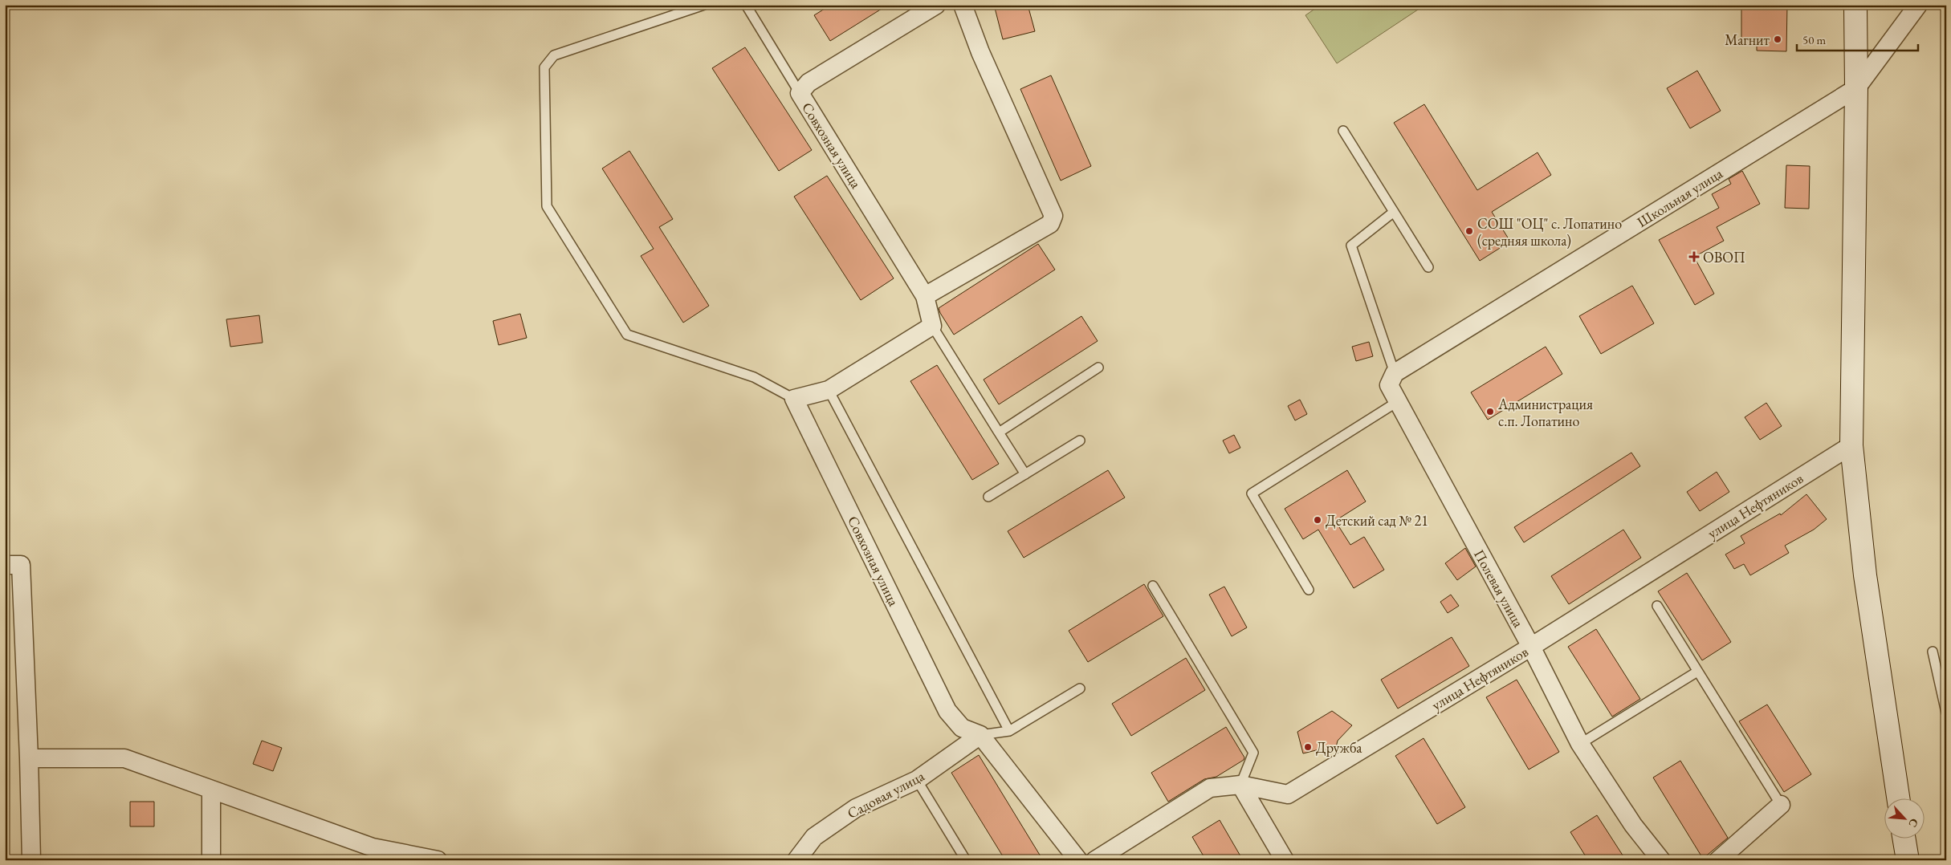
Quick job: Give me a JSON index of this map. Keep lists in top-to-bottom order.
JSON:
{
  "streets": {
    "street": [
      "Совхозная улица",
      "Школьная улица",
      "улица Нефтяников",
      "Полевая улица",
      "Садовая улица"
    ]
  },
  "crossings": [
    ["Совхозная улица", "Садовая улица"],
    ["Школьная улица", "Полевая улица"],
    ["улица Нефтяников", "Полевая улица"]
  ],
  "places": {
    "other": [
      "Магнит",
      "СОШ \"ОЦ\" с. Лопатино (средняя школа)",
      "Администрация с.п. Лопатино",
      "Детский сад № 21",
      "Дружба"
    ],
    "health": ["ОВОП"]
  },
  "scale_bar": "50 m",
  "north": "bottom right"
}
